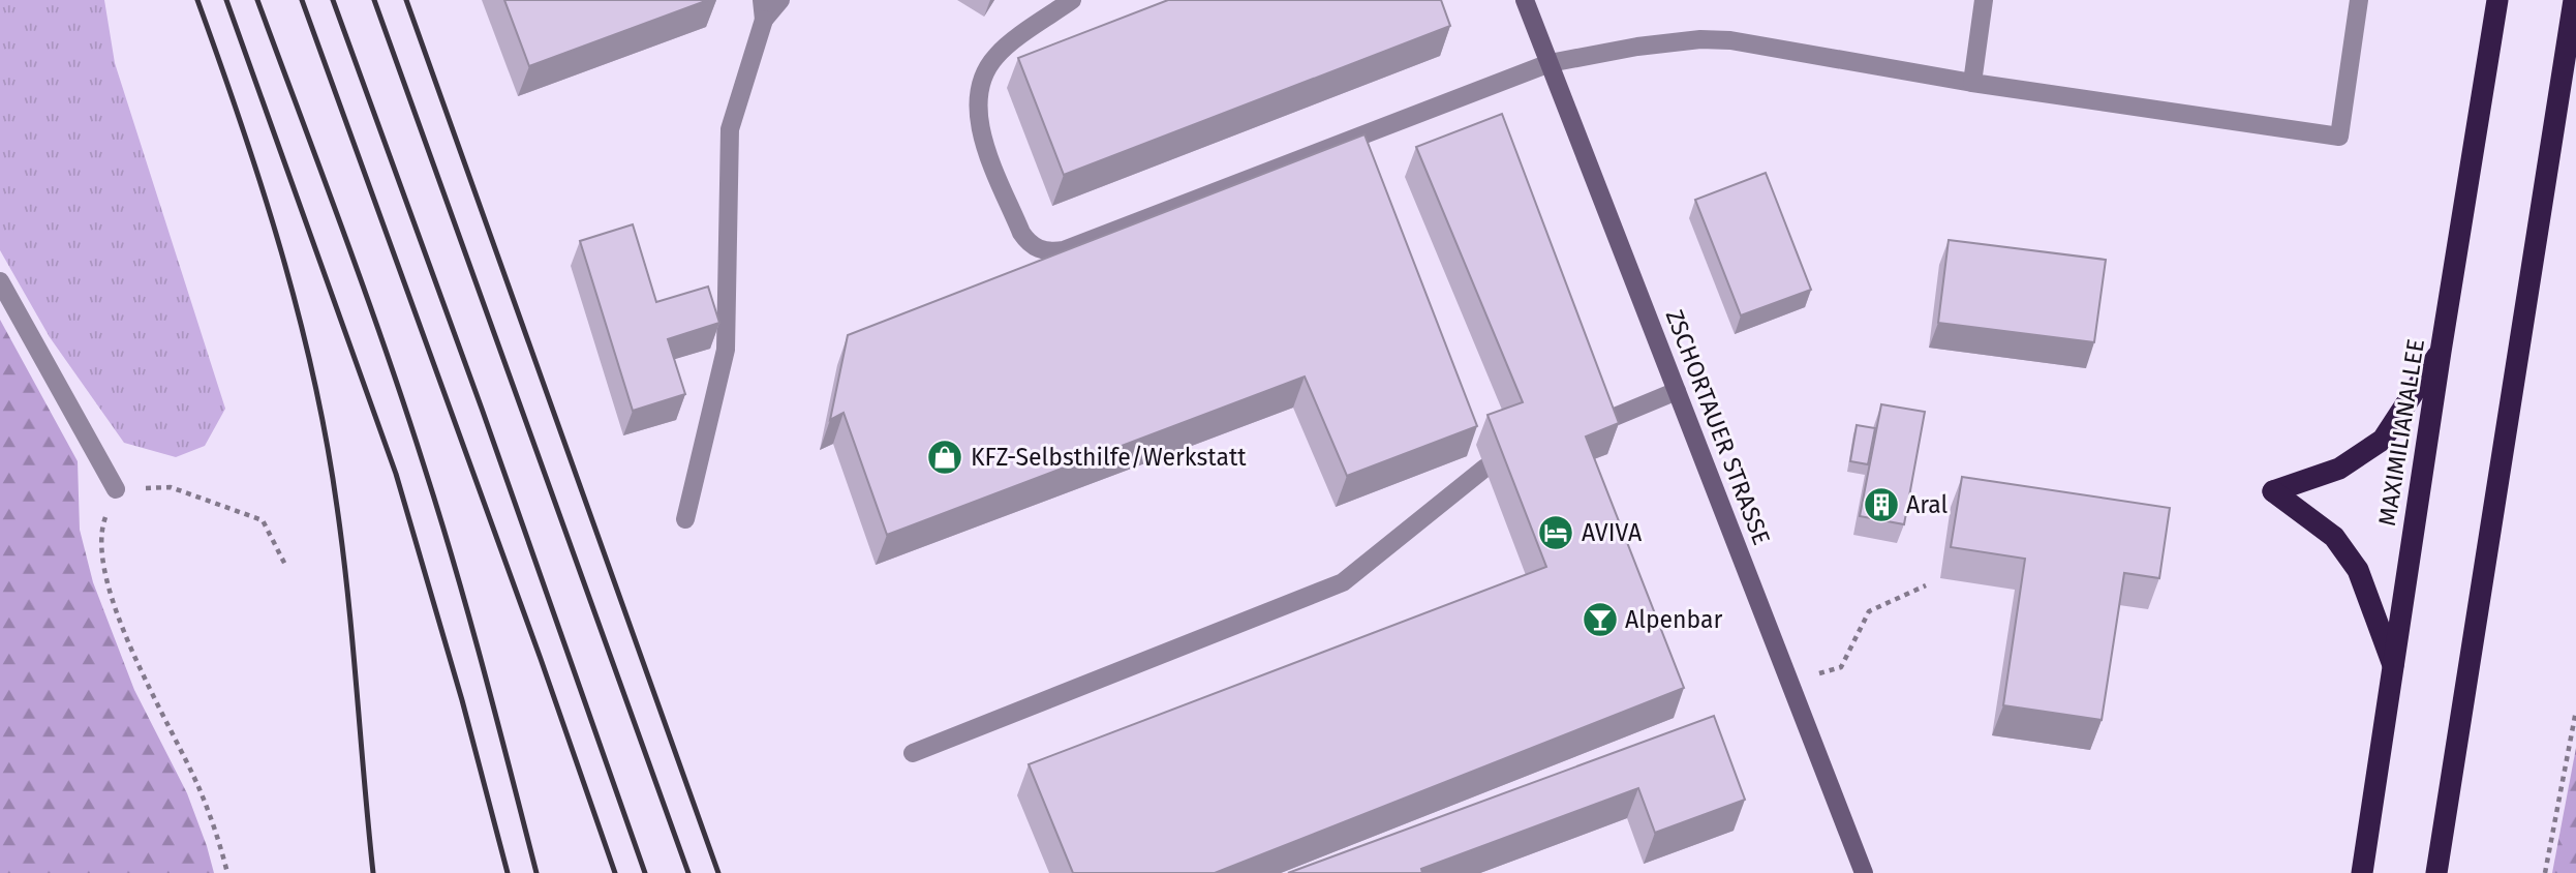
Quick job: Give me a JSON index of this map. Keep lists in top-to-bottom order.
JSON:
{
  "streets": {
    "highway": ["MAXIMILIANALLEE"],
    "street": ["ZSCHORTAUER STRASSE"]
  },
  "places": {
    "shop": ["KFZ-Selbsthilfe/Werkstatt"],
    "building": ["Aral"],
    "hotel": ["AVIVA"],
    "bar": ["Alpenbar"]
  }
}
